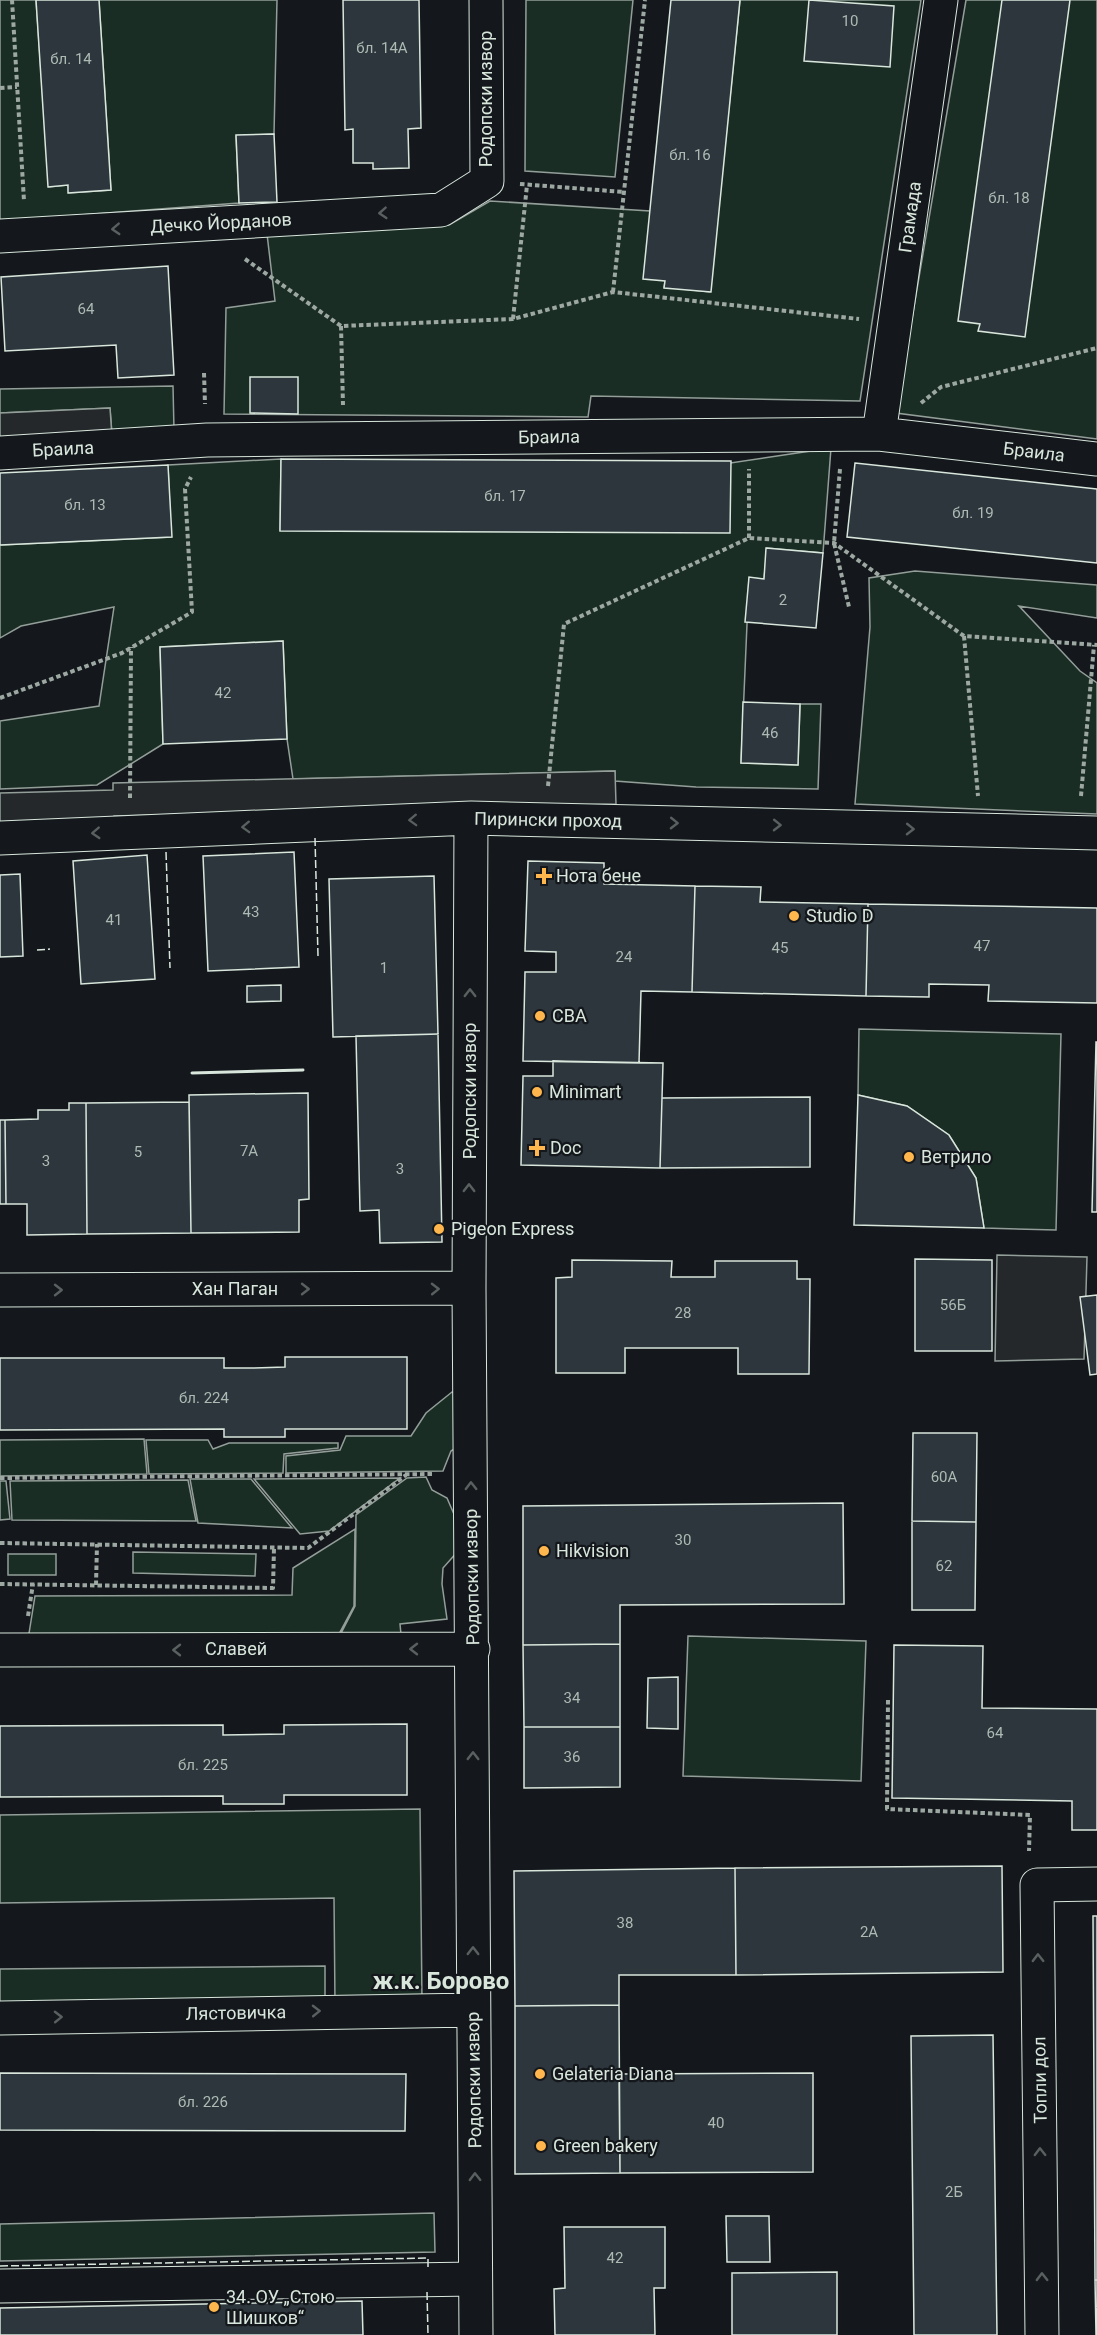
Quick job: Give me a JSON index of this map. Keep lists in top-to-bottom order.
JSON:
{
  "streets": {
    "street": [
      "Родопски извор",
      "Грамада",
      "Дечко Йорданов",
      "Браила",
      "Пирински проход",
      "Хан Паган",
      "Славей",
      "Лястовичка",
      "Топли дол"
    ]
  },
  "crossings": [
    ["Родопски извор", "Дечко Йорданов"],
    ["Родопски извор", "Пирински проход"],
    ["Родопски извор", "Хан Паган"],
    ["Родопски извор", "Славей"],
    ["Родопски извор", "Лястовичка"],
    ["Грамада", "Браила"]
  ],
  "one_way": [
    "Родопски извор",
    "Дечко Йорданов",
    "Хан Паган",
    "Славей",
    "Топли дол"
  ],
  "districts": ["ж.к. Борово"],
  "places": {
    "health": ["Нота бене", "Doc"],
    "other": [
      "Studio D",
      "CBA",
      "Minimart",
      "Ветрило",
      "Pigeon Express",
      "Hikvision",
      "Gelateria Diana",
      "Green bakery",
      "34. ОУ „Стою Шишков“"
    ]
  },
  "house_numbers": [
    "10",
    "бл. 14А",
    "бл. 14",
    "бл. 16",
    "бл. 18",
    "64",
    "бл. 17",
    "бл. 13",
    "бл. 19",
    "2",
    "42",
    "46",
    "43",
    "41",
    "47",
    "45",
    "24",
    "1",
    "7А",
    "5",
    "3",
    "3",
    "56Б",
    "28",
    "бл. 224",
    "60А",
    "30",
    "62",
    "34",
    "64",
    "36",
    "бл. 225",
    "38",
    "2А",
    "бл. 226",
    "40",
    "2Б",
    "42"
  ]
}
